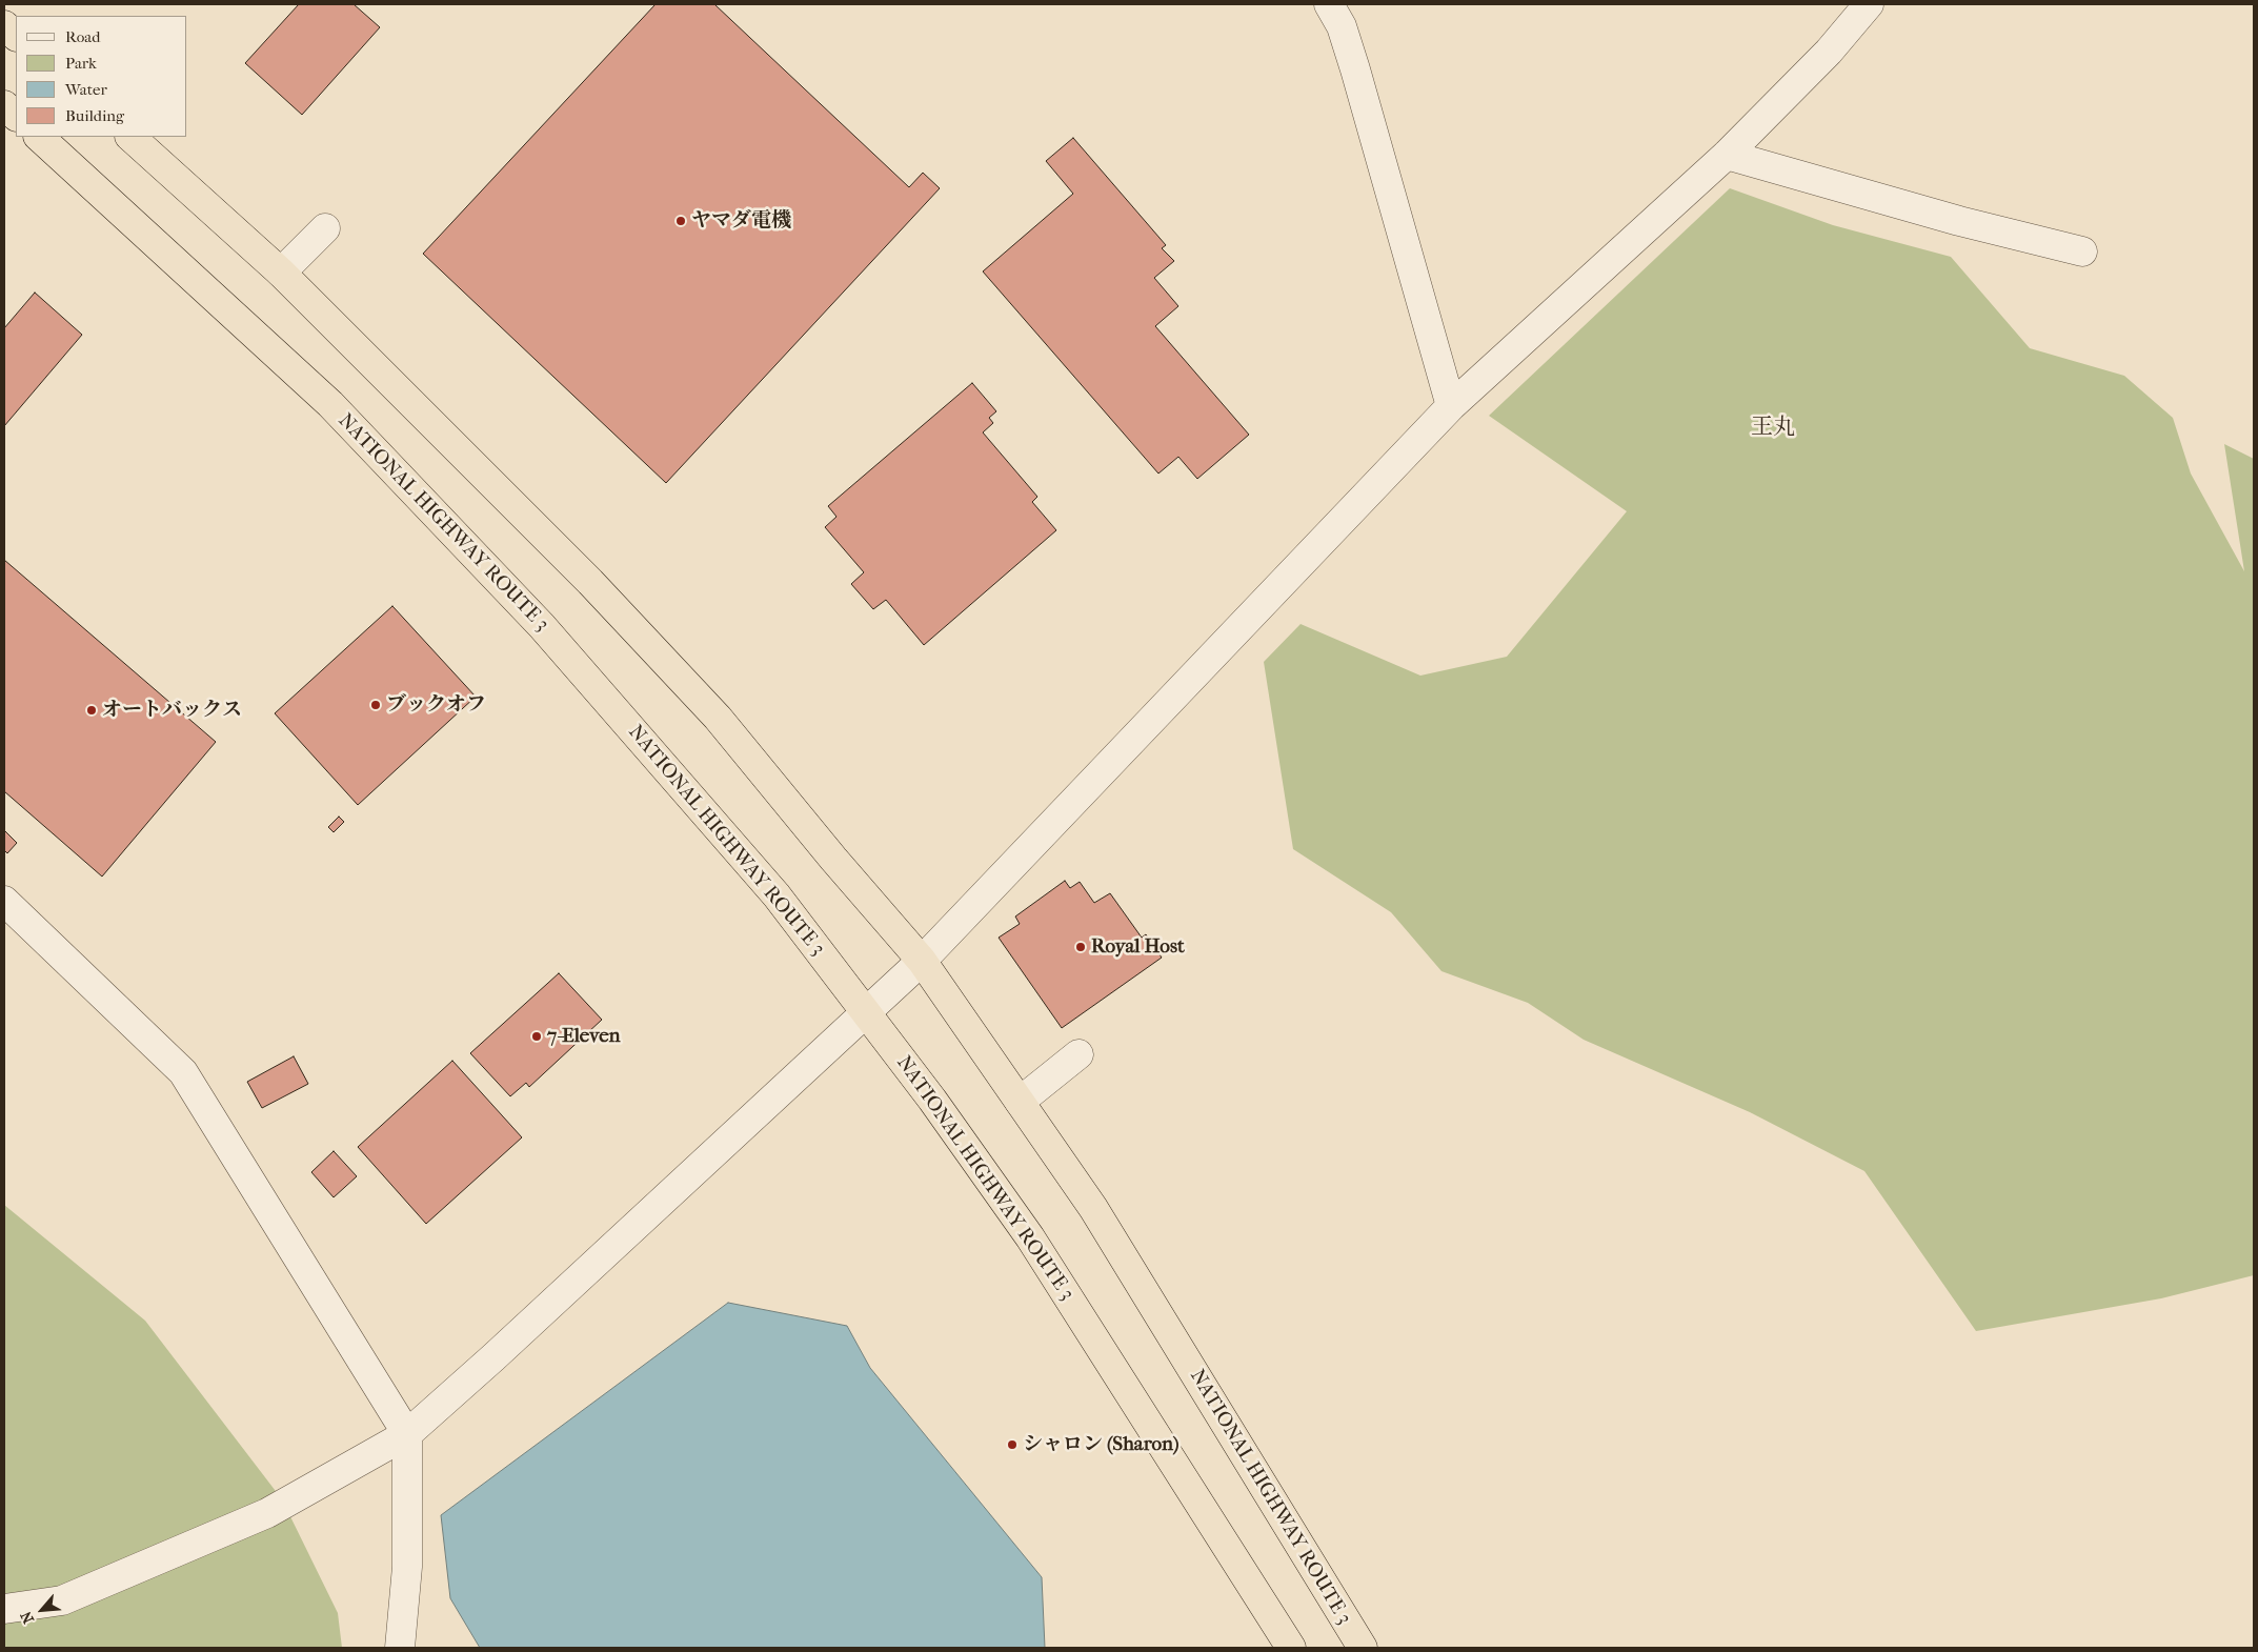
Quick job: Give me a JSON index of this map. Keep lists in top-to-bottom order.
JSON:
{
  "streets": {
    "highway": ["NATIONAL HIGHWAY ROUTE 3"]
  },
  "districts": ["王丸"],
  "places": [
    "ヤマダ電機",
    "ブックオフ",
    "オートバックス",
    "Royal Host",
    "7-Eleven",
    "シャロン (Sharon)"
  ],
  "legend": [
    "Road",
    "Park",
    "Water",
    "Building"
  ],
  "north": "bottom left"
}
